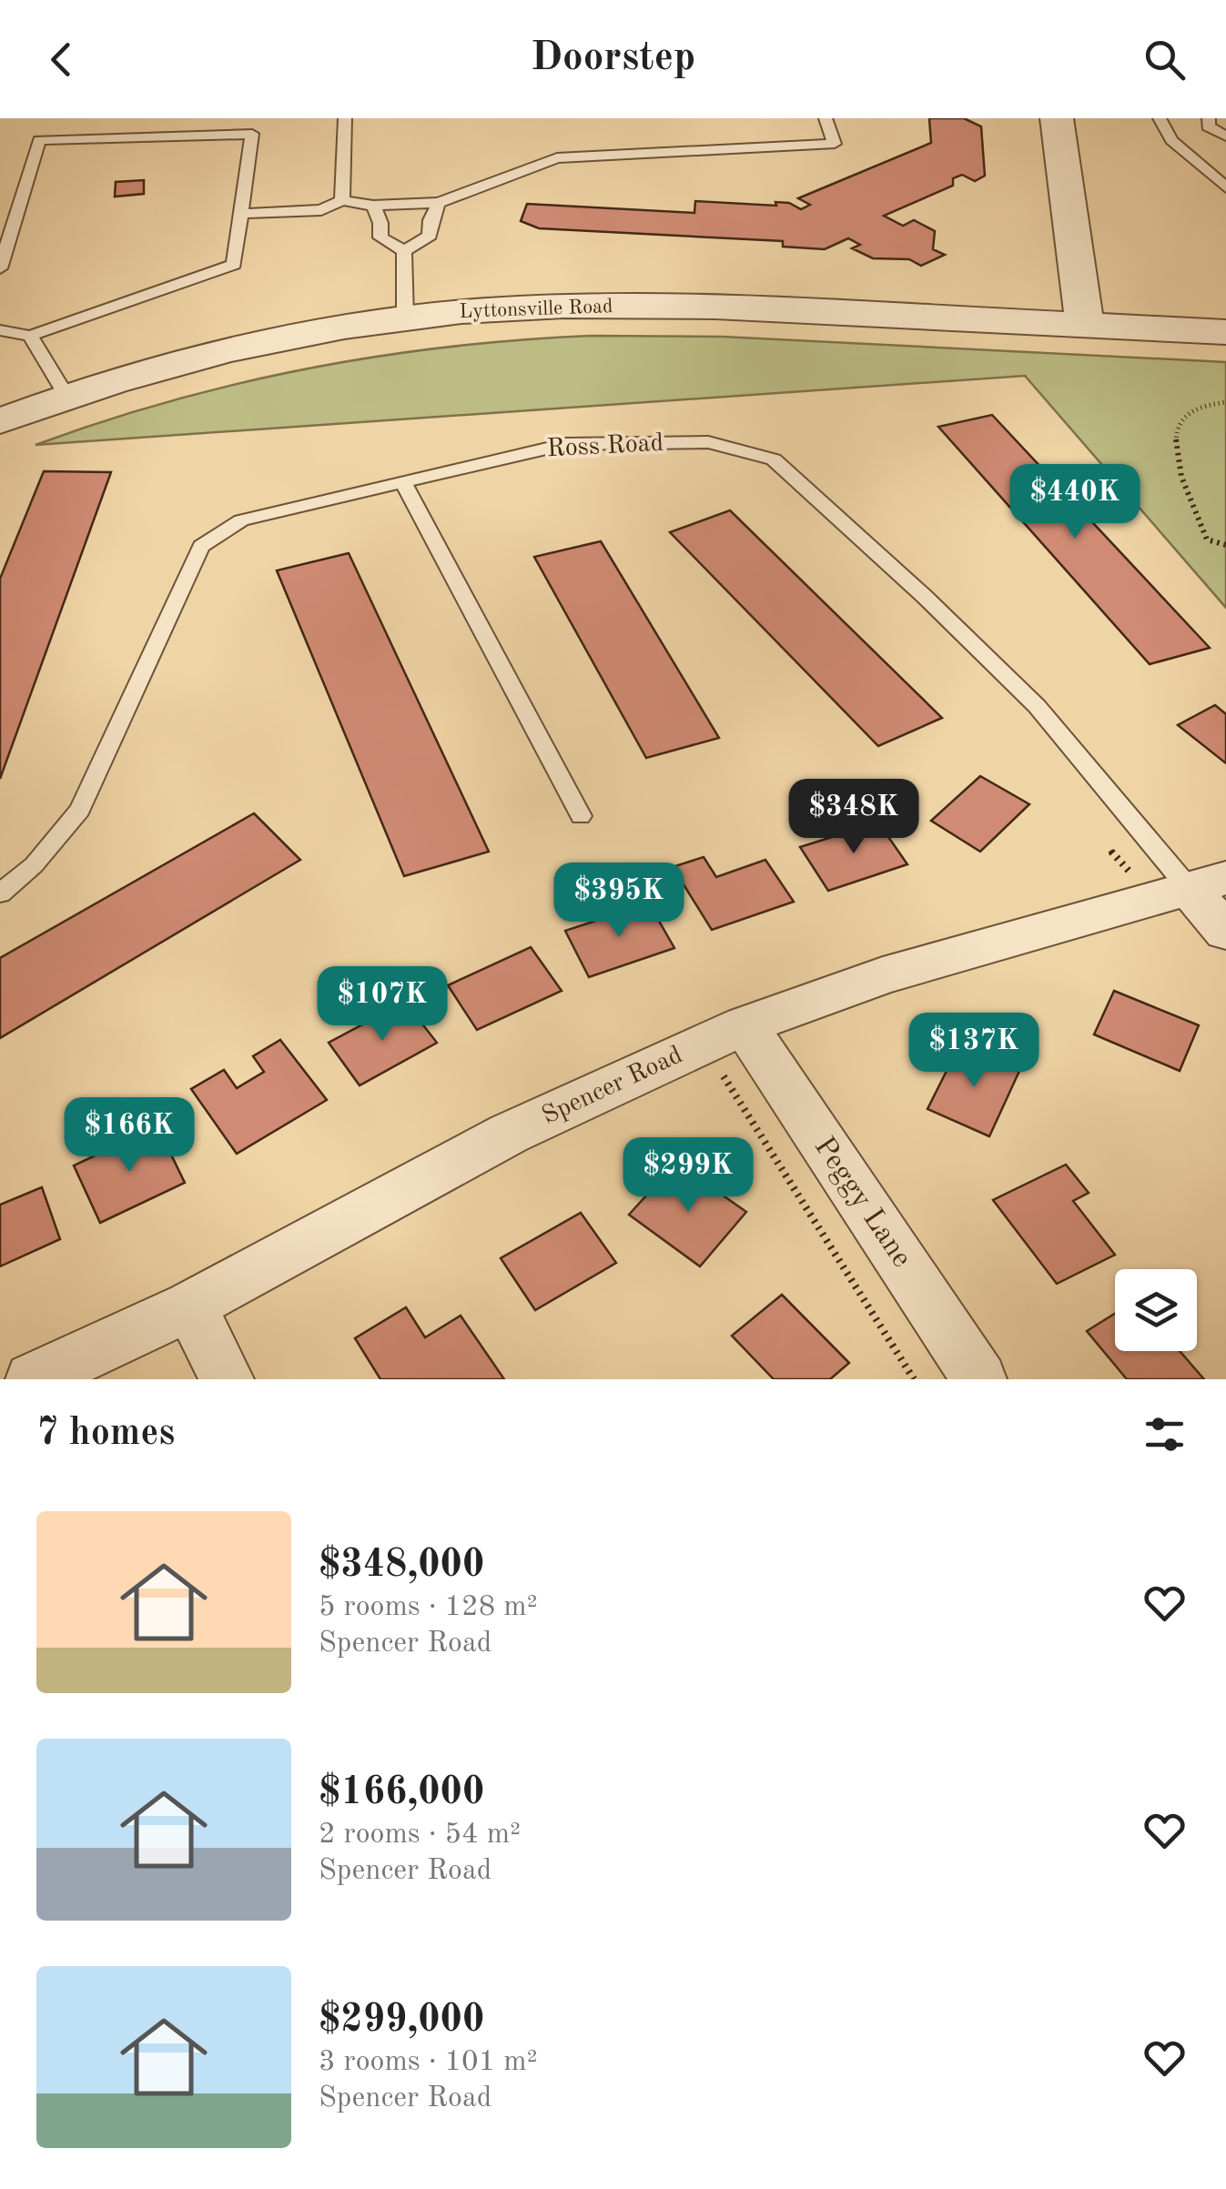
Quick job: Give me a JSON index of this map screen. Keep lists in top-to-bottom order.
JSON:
{
  "streets": {
    "street": [
      "Lyttonsville Road",
      "Ross Road",
      "Spencer Road",
      "Peggy Lane"
    ]
  },
  "crossings": [
    ["Ross Road", "Spencer Road"],
    ["Spencer Road", "Peggy Lane"]
  ],
  "page": {
    "header": "Doorstep",
    "price": [
      "$440K",
      "$348K",
      "$395K",
      "$107K",
      "$137K",
      "$166K",
      "$299K"
    ],
    "heading": "7 homes",
    "list": [
      {
        "name": "$348,000",
        "note": "5 rooms · 128 m² · Spencer Road"
      },
      {
        "name": "$166,000",
        "note": "2 rooms · 54 m² · Spencer Road"
      },
      {
        "name": "$299,000",
        "note": "3 rooms · 101 m² · Spencer Road"
      }
    ]
  }
}
